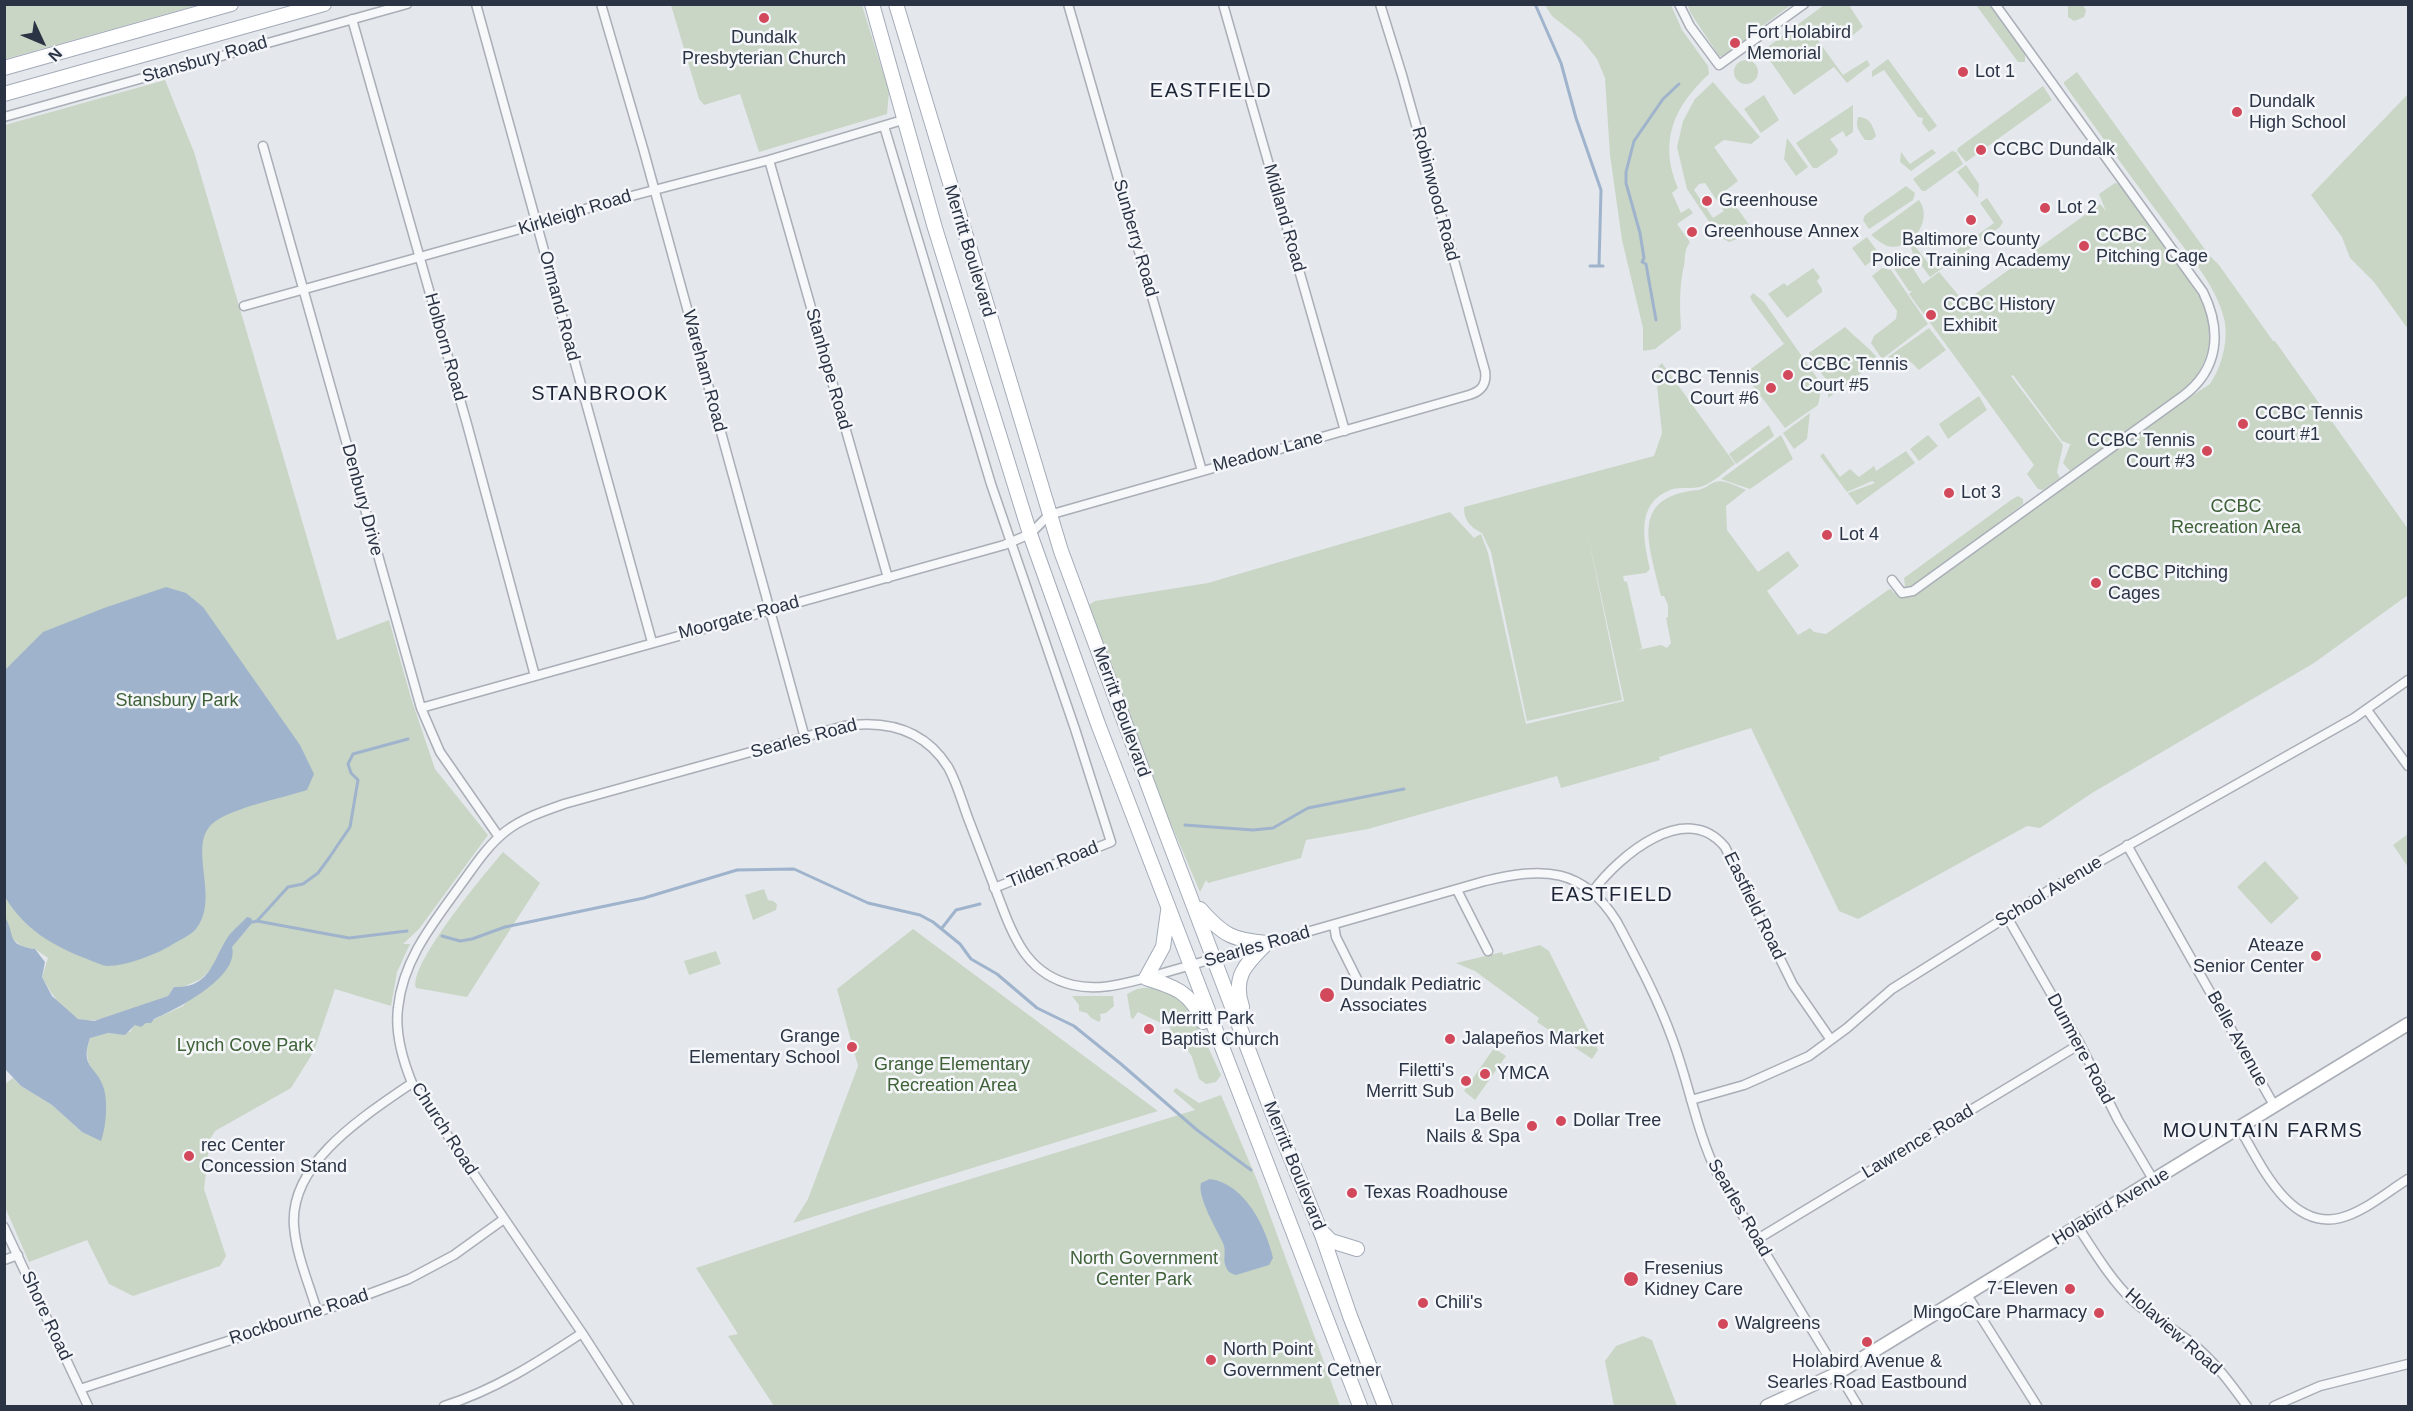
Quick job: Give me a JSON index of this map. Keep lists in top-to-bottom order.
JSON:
{
  "streets": {
    "main road": ["Merritt Boulevard", "Holabird Avenue"],
    "street": [
      "Stansbury Road",
      "Robinwood Road",
      "Kirkleigh Road",
      "Midland Road",
      "Sunberry Road",
      "Ormand Road",
      "Holborn Road",
      "Stanhope Road",
      "Wareham Road",
      "Meadow Lane",
      "Denbury Drive",
      "Moorgate Road",
      "Searles Road",
      "Tilden Road",
      "School Avenue",
      "Eastfield Road",
      "Belle Avenue",
      "Dunmere Road",
      "Church Road",
      "Lawrence Road",
      "Shore Road",
      "Rockbourne Road",
      "Holaview Road"
    ]
  },
  "crossings": [
    ["Stansbury Road", "Holborn Road"],
    ["Robinwood Road", "Meadow Lane"],
    ["Kirkleigh Road", "Merritt Boulevard"],
    ["Kirkleigh Road", "Ormand Road"],
    ["Kirkleigh Road", "Holborn Road"],
    ["Kirkleigh Road", "Stanhope Road"],
    ["Kirkleigh Road", "Wareham Road"],
    ["Kirkleigh Road", "Denbury Drive"],
    ["Midland Road", "Meadow Lane"],
    ["Sunberry Road", "Meadow Lane"],
    ["Merritt Boulevard", "Meadow Lane"],
    ["Merritt Boulevard", "Moorgate Road"],
    ["Merritt Boulevard", "Searles Road"],
    ["Ormand Road", "Moorgate Road"],
    ["Holborn Road", "Moorgate Road"],
    ["Stanhope Road", "Moorgate Road"],
    ["Wareham Road", "Moorgate Road"],
    ["Wareham Road", "Searles Road"],
    ["Meadow Lane", "Moorgate Road"],
    ["Denbury Drive", "Moorgate Road"],
    ["Denbury Drive", "Searles Road"],
    ["Denbury Drive", "Church Road"],
    ["Moorgate Road", "Tilden Road"],
    ["Searles Road", "Tilden Road"],
    ["Searles Road", "School Avenue"],
    ["Searles Road", "Eastfield Road"],
    ["Searles Road", "Church Road"],
    ["Searles Road", "Lawrence Road"],
    ["Searles Road", "Holabird Avenue"],
    ["School Avenue", "Eastfield Road"],
    ["School Avenue", "Belle Avenue"],
    ["School Avenue", "Dunmere Road"],
    ["Belle Avenue", "Holabird Avenue"],
    ["Dunmere Road", "Lawrence Road"],
    ["Dunmere Road", "Holabird Avenue"],
    ["Church Road", "Rockbourne Road"],
    ["Holabird Avenue", "Holaview Road"],
    ["Shore Road", "Rockbourne Road"]
  ],
  "districts": [
    "EASTFIELD",
    "STANBROOK",
    "EASTFIELD",
    "MOUNTAIN FARMS"
  ],
  "parks": [
    "CCBC Recreation Area",
    "Stansbury Park",
    "Lynch Cove Park",
    "Grange Elementary Recreation Area",
    "North Government Center Park"
  ],
  "places": [
    "Dundalk Presbyterian Church",
    "Fort Holabird Memorial",
    "Lot 1",
    "Dundalk High School",
    "CCBC Dundalk",
    "Greenhouse",
    "Lot 2",
    "Baltimore County Police Training Academy",
    "Greenhouse Annex",
    "CCBC Pitching Cage",
    "CCBC History Exhibit",
    "CCBC Tennis Court #5",
    "CCBC Tennis Court #6",
    "CCBC Tennis court #1",
    "CCBC Tennis Court #3",
    "Lot 3",
    "Lot 4",
    "CCBC Pitching Cages",
    "Ateaze Senior Center",
    "Dundalk Pediatric Associates",
    "Merritt Park Baptist Church",
    "Jalapeños Market",
    "Grange Elementary School",
    "YMCA",
    "Filetti's Merritt Sub",
    "Dollar Tree",
    "La Belle Nails & Spa",
    "rec Center Concession Stand",
    "Texas Roadhouse",
    "Fresenius Kidney Care",
    "7-Eleven",
    "Chili's",
    "MingoCare Pharmacy",
    "Walgreens",
    "Holabird Avenue & Searles Road Eastbound",
    "North Point Government Cetner"
  ],
  "north": "bottom right"
}
